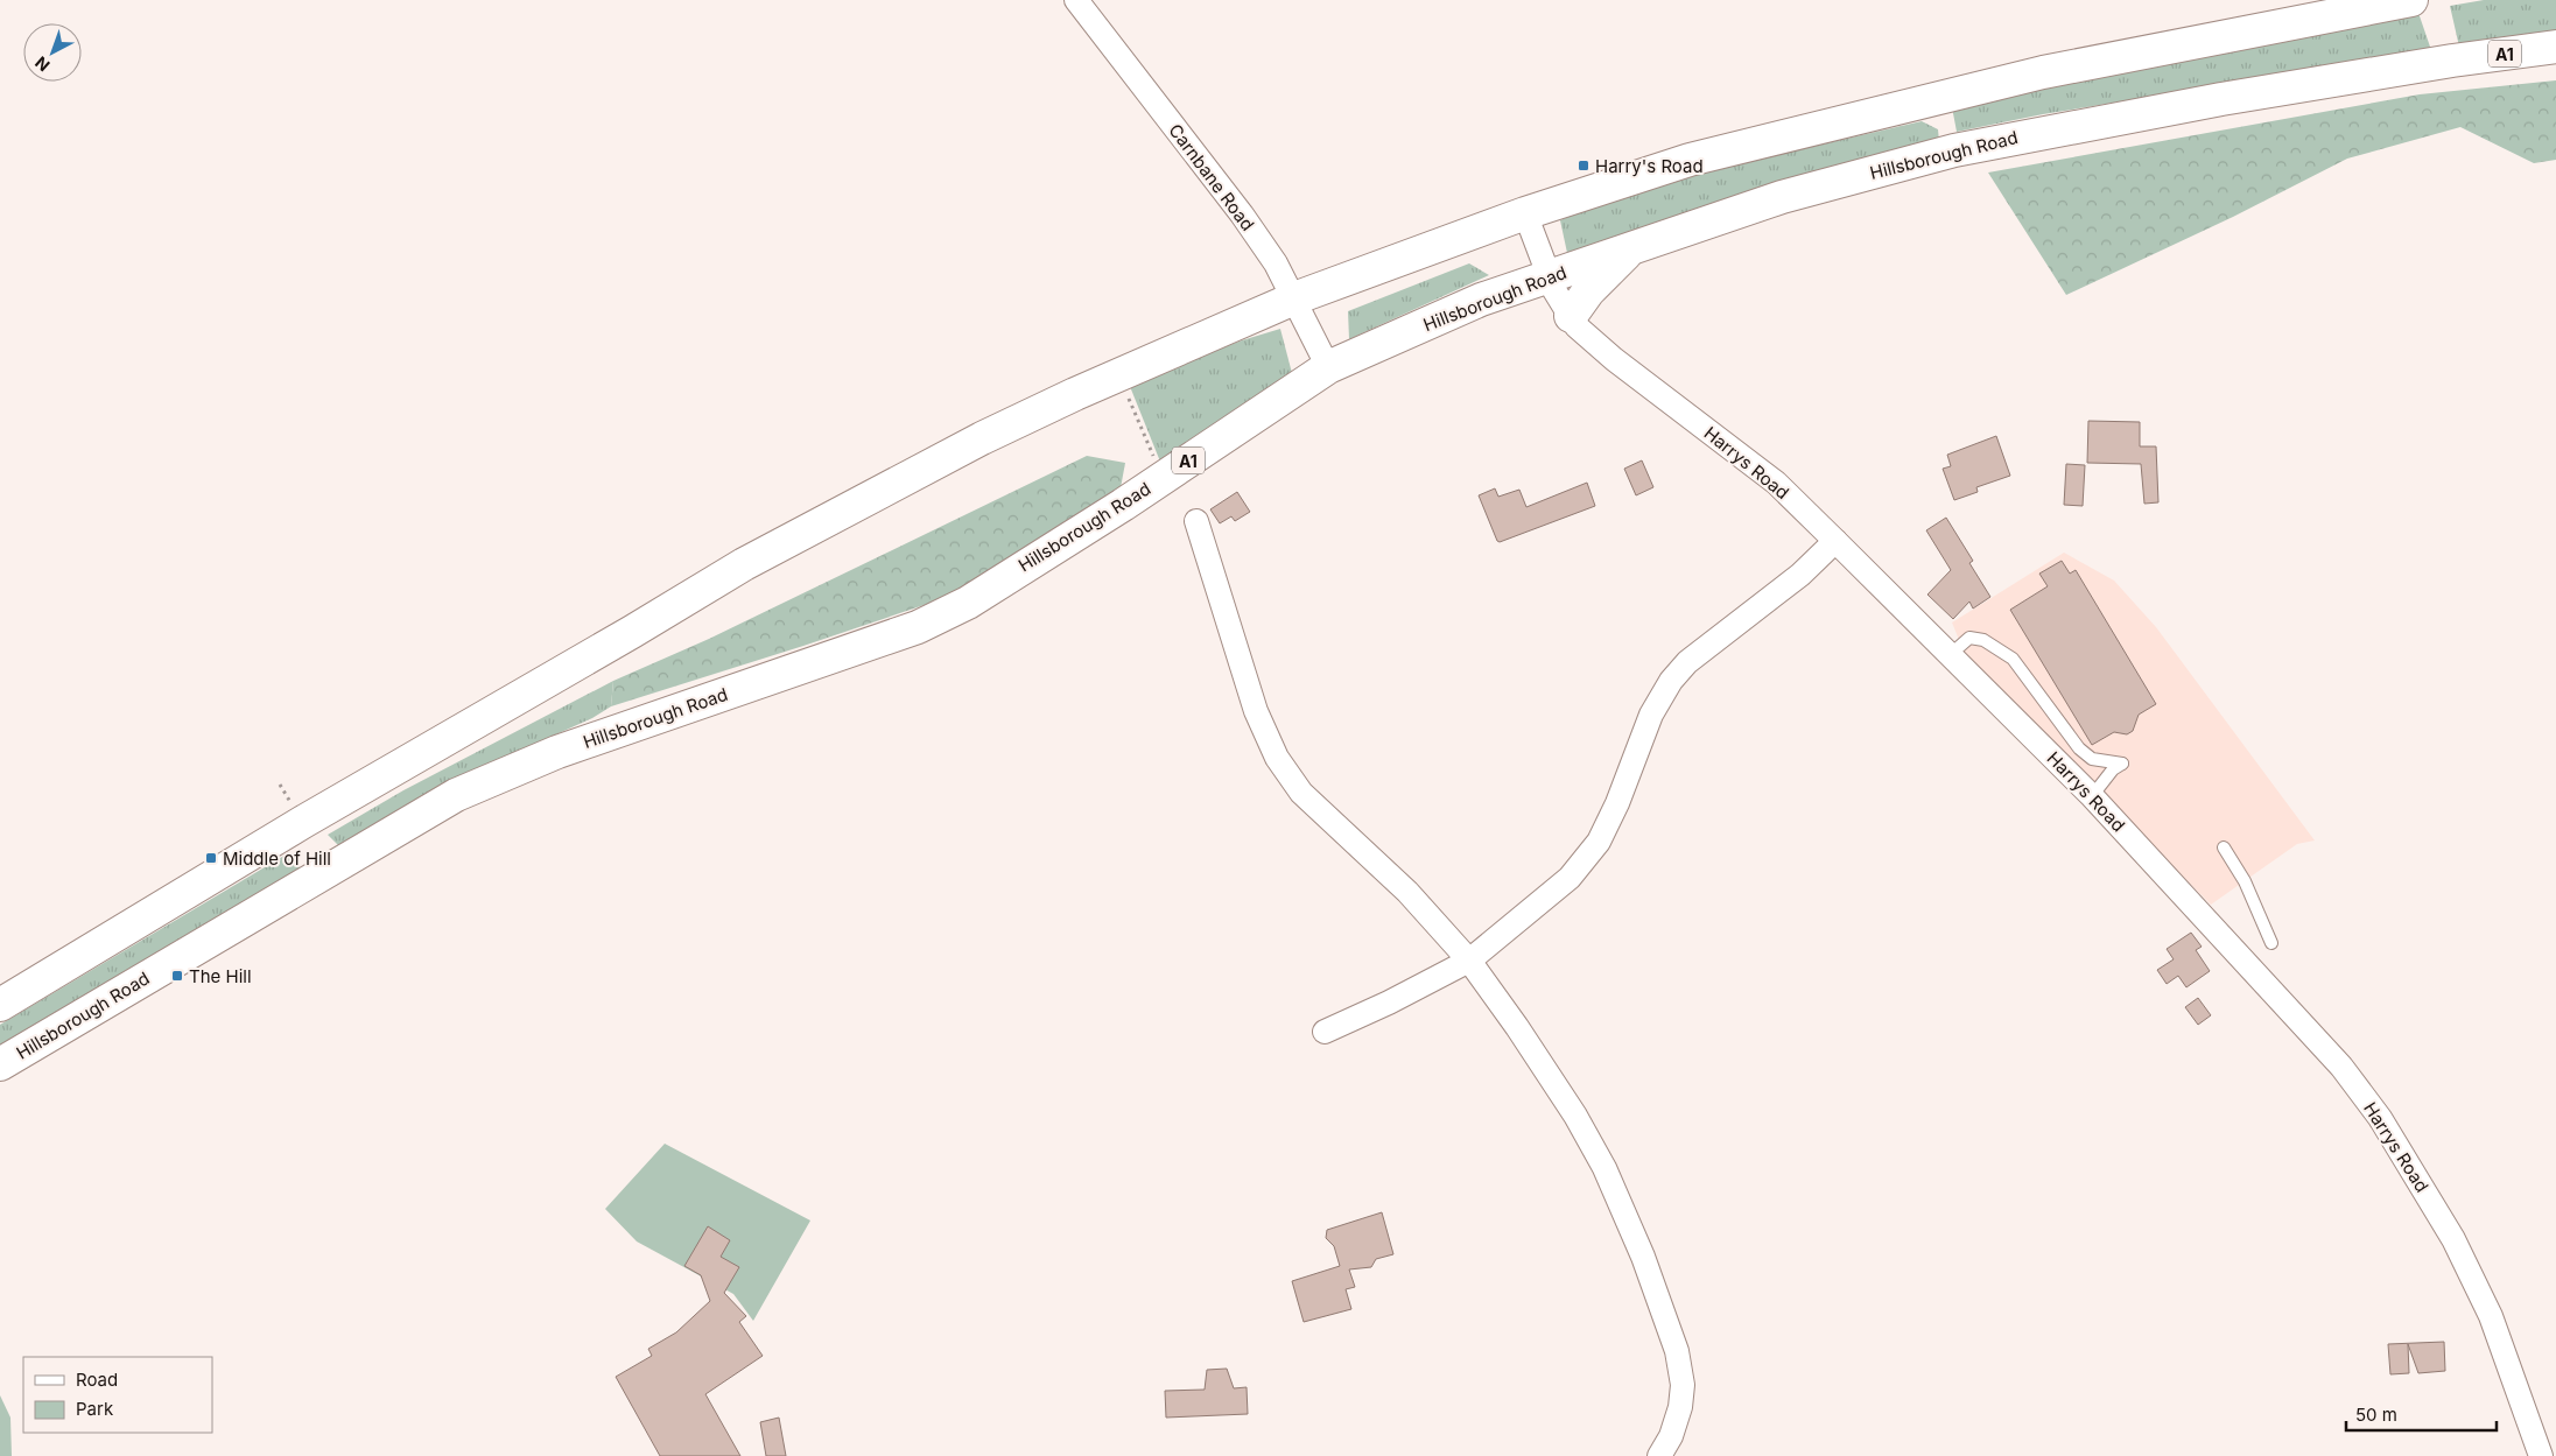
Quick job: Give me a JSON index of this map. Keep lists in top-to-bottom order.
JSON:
{
  "streets": {
    "highway": ["A1", "Hillsborough Road"],
    "street": ["Carnbane Road", "Harrys Road"]
  },
  "crossings": [
    ["Hillsborough Road", "Carnbane Road"],
    ["Hillsborough Road", "Harrys Road"]
  ],
  "places": {
    "transit": ["Harry's Road", "Middle of Hill", "The Hill"]
  },
  "legend": ["Road", "Park"],
  "scale_bar": "50 m",
  "north": "bottom left"
}
